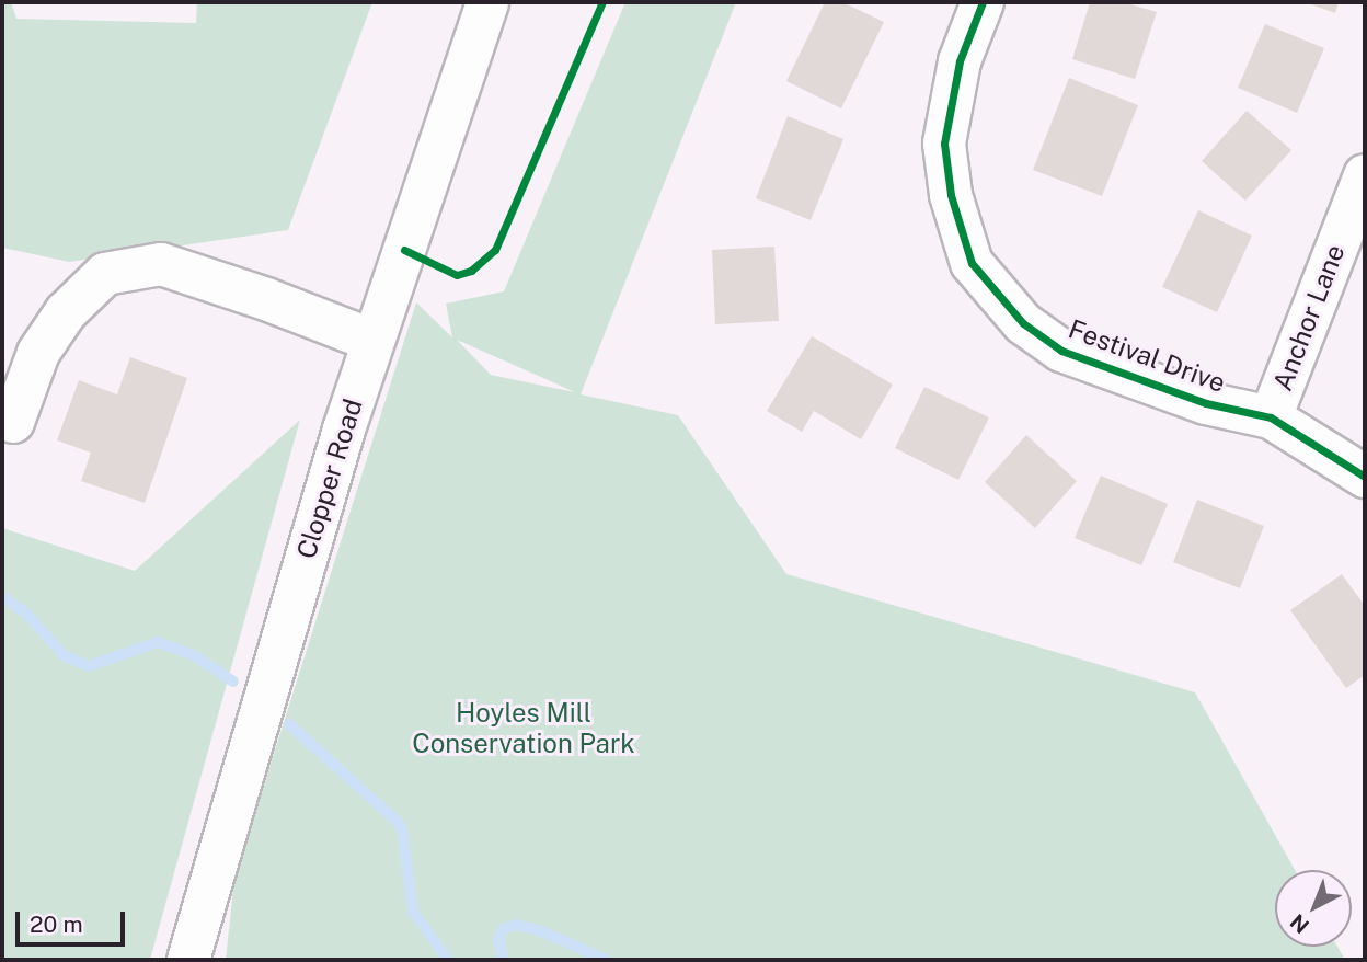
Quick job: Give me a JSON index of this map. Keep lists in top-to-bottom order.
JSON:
{
  "streets": {
    "main road": ["Anchor Lane", "Festival Drive", "Clopper Road"]
  },
  "crossings": [
    ["Anchor Lane", "Festival Drive"]
  ],
  "parks": ["Hoyles Mill Conservation Park"],
  "scale_bar": "20 m",
  "north": "bottom left"
}
